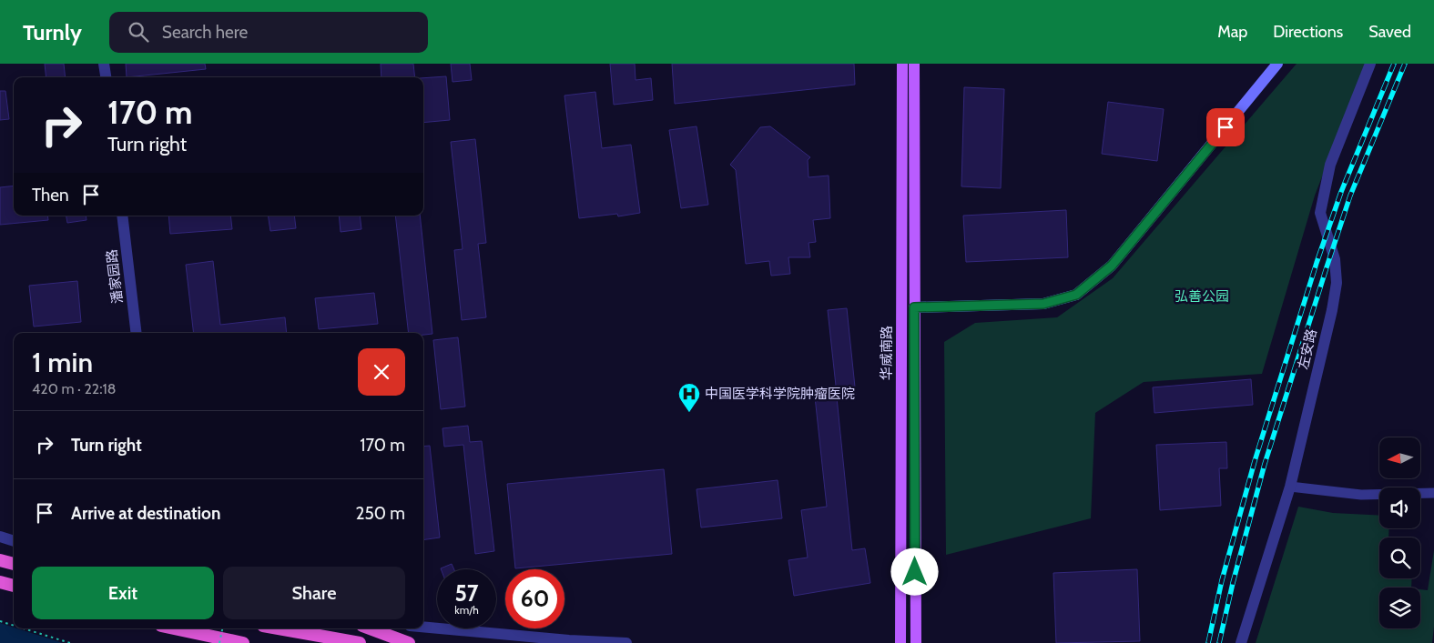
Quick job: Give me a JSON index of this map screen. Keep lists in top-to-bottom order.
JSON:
{
  "streets": {
    "main road": ["华威南路"],
    "street": ["潘家园路", "左安路"]
  },
  "parks": ["弘善公园"],
  "places": {
    "hospital": ["中国医学科学院肿瘤医院"]
  },
  "north": "left",
  "page": {
    "header": "Turnly",
    "search": "Search here",
    "nav": ["Map", "Directions", "Saved"],
    "turn": ["170 m", "Turn right"],
    "then": "Then",
    "heading": ["1 min", "420 m · 22:18"],
    "list": [
      {
        "name": "Turn right",
        "value": "170 m"
      },
      {
        "name": "Arrive at destination",
        "value": "250 m"
      }
    ],
    "buttons": ["Exit", "Share"],
    "speed": "57 km/h",
    "limit": "60"
  }
}
